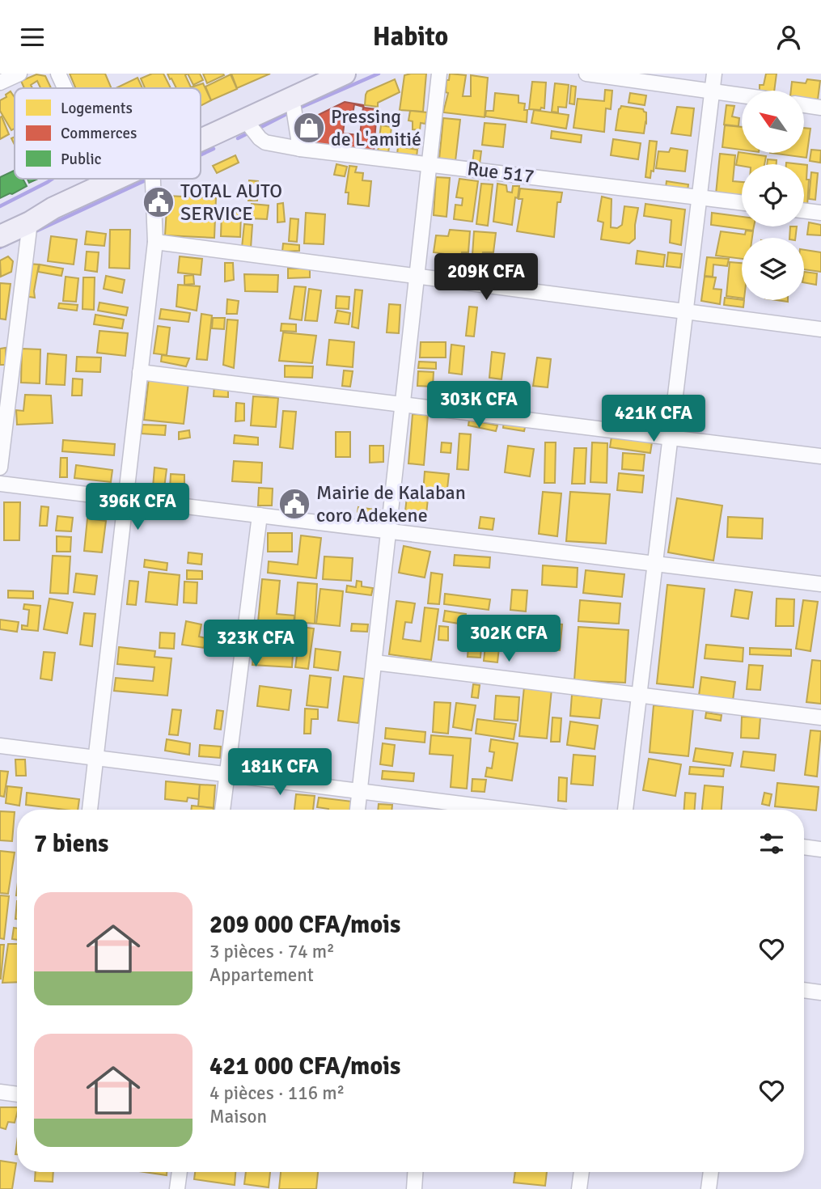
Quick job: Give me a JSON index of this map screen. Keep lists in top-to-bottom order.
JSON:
{
  "streets": {
    "street": ["Rue 517"]
  },
  "places": {
    "shop": ["Pressing de L'amitié"],
    "public building": ["TOTAL AUTO SERVICE", "Mairie de Kalaban coro Adekene"]
  },
  "legend": ["Logements", "Commerces", "Public"],
  "north": "top left",
  "page": {
    "header": "Habito",
    "price": [
      "209K CFA",
      "303K CFA",
      "421K CFA",
      "396K CFA",
      "302K CFA",
      "323K CFA",
      "181K CFA"
    ],
    "heading": "7 biens",
    "list": [
      {
        "name": "209 000 CFA/mois",
        "note": "3 pièces · 74 m² · Appartement"
      },
      {
        "name": "421 000 CFA/mois",
        "note": "4 pièces · 116 m² · Maison"
      }
    ]
  }
}
